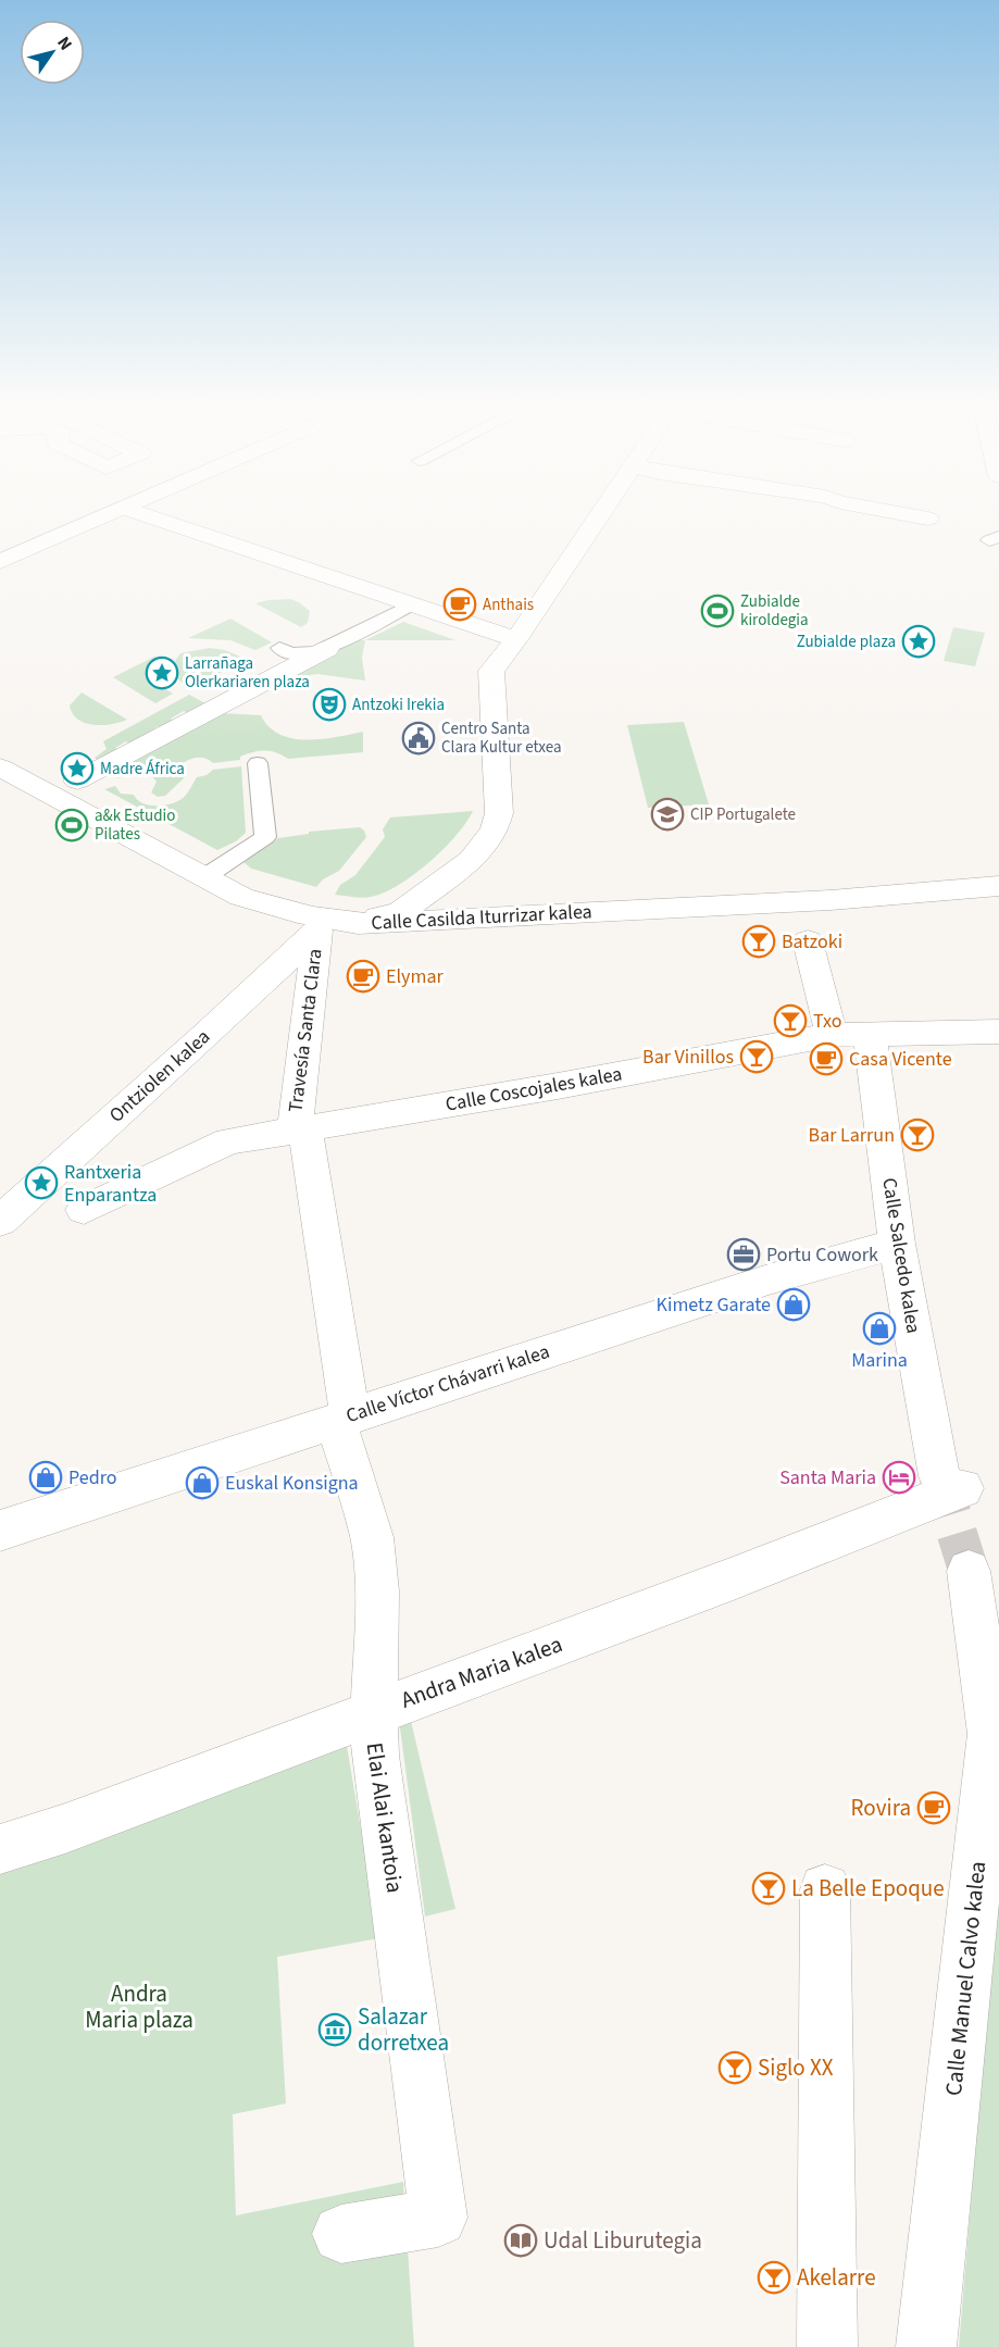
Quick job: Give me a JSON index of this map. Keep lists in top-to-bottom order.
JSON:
{
  "streets": {
    "street": [
      "Calle Casilda Iturrizar kalea",
      "Travesía Santa Clara",
      "Ontziolen kalea",
      "Calle Coscojales kalea",
      "Calle Salcedo kalea",
      "Calle Víctor Chávarri kalea",
      "Andra Maria kalea",
      "Elai Alai kantoia",
      "Calle Manuel Calvo kalea"
    ]
  },
  "crossings": [
    ["Travesía Santa Clara", "Ontziolen kalea"],
    ["Travesía Santa Clara", "Calle Coscojales kalea"],
    ["Travesía Santa Clara", "Calle Víctor Chávarri kalea"],
    ["Travesía Santa Clara", "Elai Alai kantoia"],
    ["Calle Coscojales kalea", "Calle Salcedo kalea"],
    ["Calle Salcedo kalea", "Calle Víctor Chávarri kalea"],
    ["Calle Salcedo kalea", "Andra Maria kalea"],
    ["Calle Víctor Chávarri kalea", "Elai Alai kantoia"],
    ["Andra Maria kalea", "Elai Alai kantoia"]
  ],
  "parks": ["Andra Maria plaza"],
  "places": {
    "cafe": [
      "Anthais",
      "Elymar",
      "Casa Vicente",
      "Rovira"
    ],
    "sports": ["Zubialde kiroldegia", "a&k Estudio Pilates"],
    "place": [
      "Zubialde plaza",
      "Larrañaga Olerkariaren plaza",
      "Madre África",
      "Rantxeria Enparantza"
    ],
    "theatre": ["Antzoki Irekia"],
    "public building": ["Centro Santa Clara Kultur etxea"],
    "school or university": ["CIP Portugalete"],
    "bar": [
      "Batzoki",
      "Txo",
      "Bar Vinillos",
      "Bar Larrun",
      "La Belle Epoque",
      "Siglo XX",
      "Akelarre"
    ],
    "office": ["Portu Cowork"],
    "shop": [
      "Kimetz Garate",
      "Marina",
      "Pedro",
      "Euskal Konsigna"
    ],
    "hotel": ["Santa Maria"],
    "museum": ["Salazar dorretxea"],
    "library": ["Udal Liburutegia"]
  },
  "north": "top right"
}
